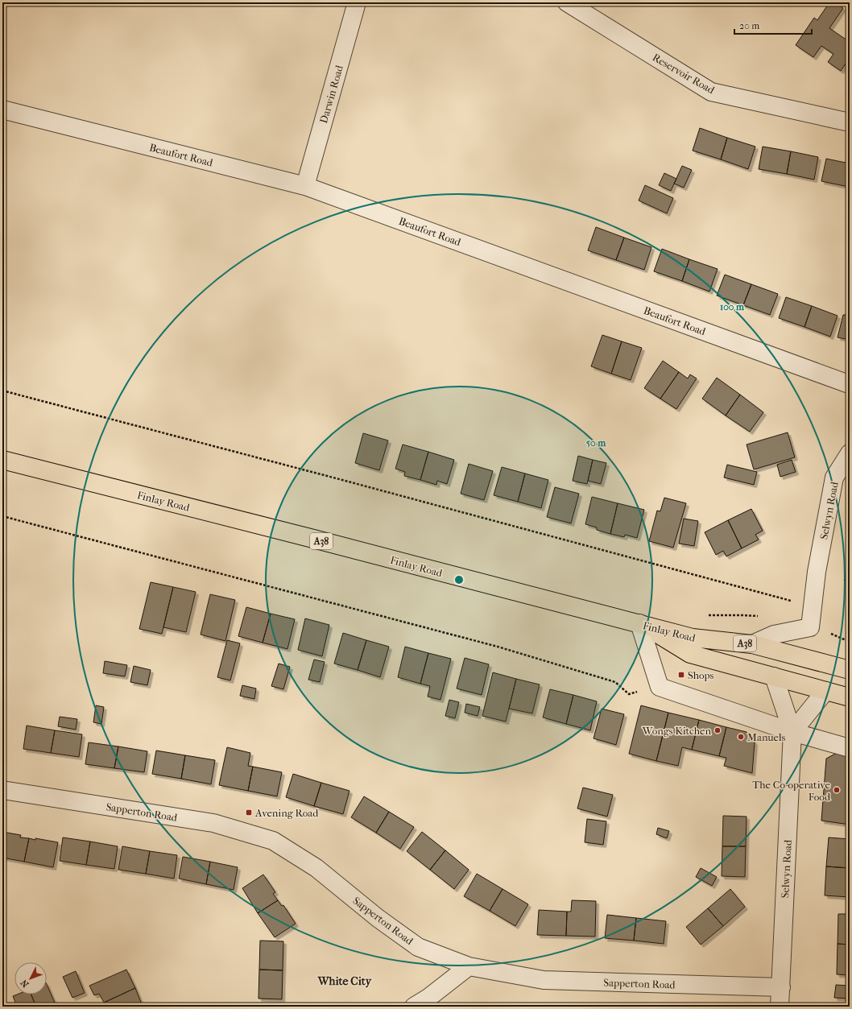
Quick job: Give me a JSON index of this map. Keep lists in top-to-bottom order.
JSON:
{
  "streets": {
    "highway": ["Finlay Road", "A38"],
    "street": [
      "Reservoir Road",
      "Darwin Road",
      "Beaufort Road",
      "Selwyn Road",
      "Sapperton Road"
    ]
  },
  "crossings": [
    ["Darwin Road", "Beaufort Road"],
    ["Finlay Road", "Selwyn Road"],
    ["Finlay Road", "A38"],
    ["Selwyn Road", "A38"],
    ["Selwyn Road", "Sapperton Road"]
  ],
  "districts": ["White City"],
  "places": {
    "transit": ["Shops", "Avening Road"],
    "other": ["Wongs Kitchen", "Manuels", "The Co-operative Food"]
  },
  "scale_bar": "20 m",
  "north": "bottom left",
  "rings": ["100 m", "50 m"]
}
